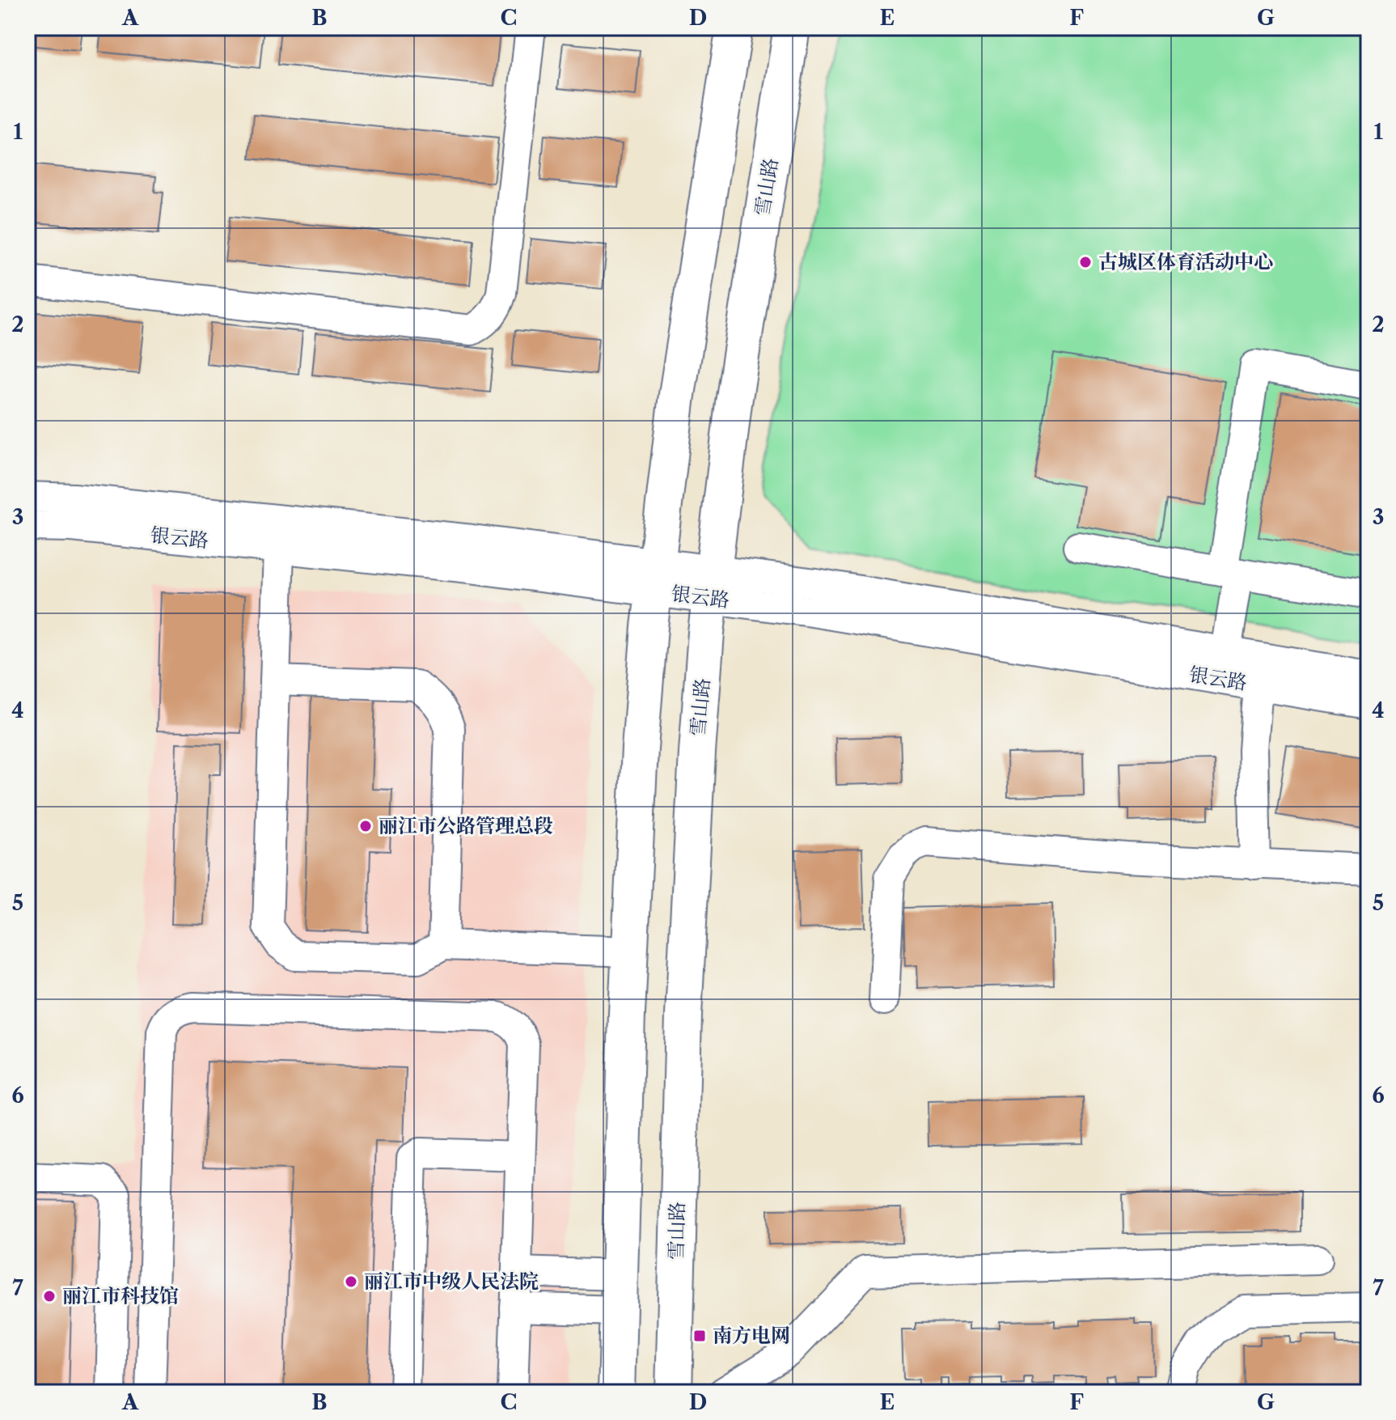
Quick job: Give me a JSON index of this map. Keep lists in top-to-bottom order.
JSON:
{
  "streets": {
    "main road": ["雪山路"],
    "street": ["银云路"]
  },
  "crossings": [
    ["雪山路", "银云路"]
  ],
  "places": {
    "other": [
      "古城区体育活动中心",
      "丽江市公路管理总段",
      "丽江市中级人民法院",
      "丽江市科技馆"
    ],
    "transit": ["南方电网"]
  },
  "grid": {
    "columns": [
      "A",
      "B",
      "C",
      "D",
      "E",
      "F",
      "G"
    ],
    "rows": [
      "1",
      "2",
      "3",
      "4",
      "5",
      "6",
      "7"
    ]
  }
}
